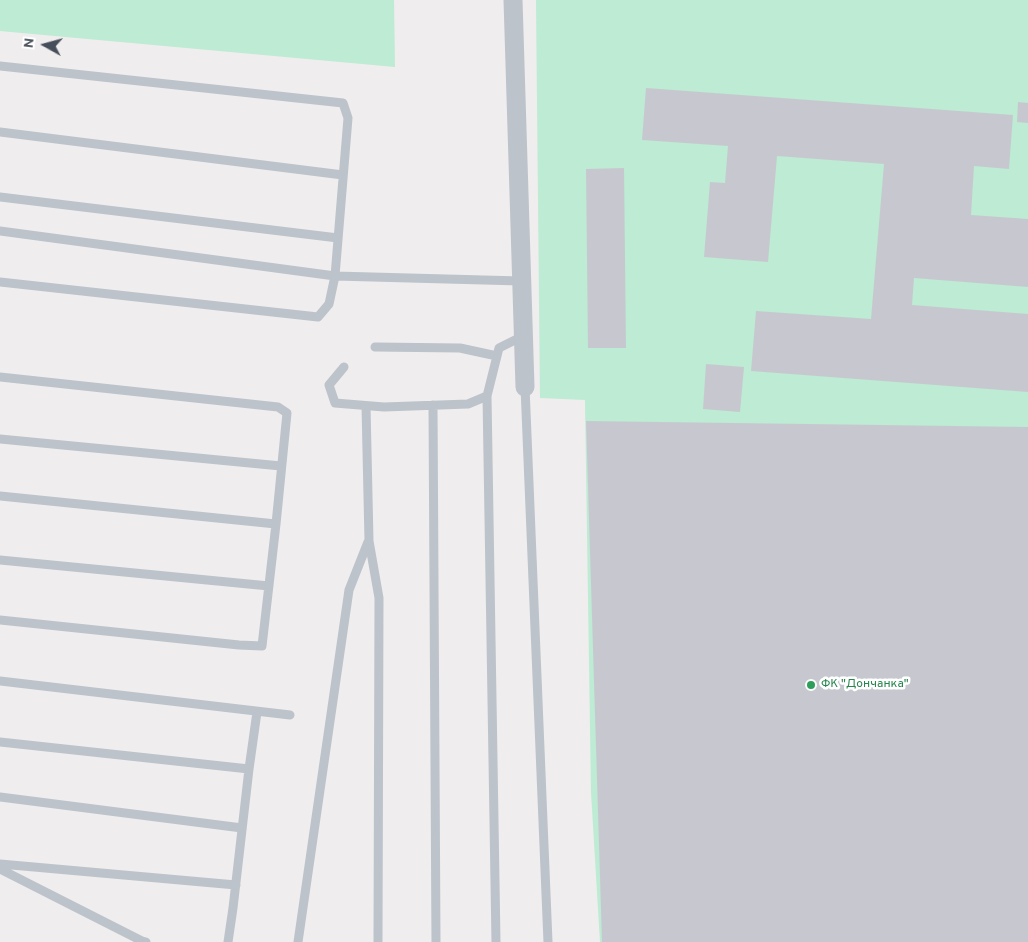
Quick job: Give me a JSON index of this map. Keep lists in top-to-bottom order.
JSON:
{
  "places": ["ФК \"Дончанка\""],
  "north": "left"
}
